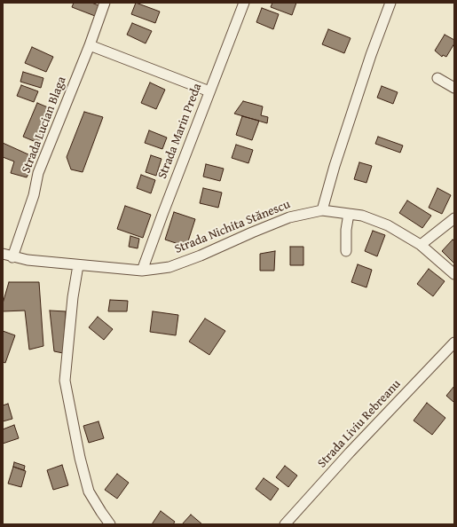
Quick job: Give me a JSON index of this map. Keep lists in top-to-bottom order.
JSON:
{
  "streets": {
    "street": [
      "Strada Lucian Blaga",
      "Strada Marin Preda",
      "Strada Nichita Stănescu",
      "Strada Liviu Rebreanu"
    ]
  },
  "crossings": [
    ["Strada Lucian Blaga", "Strada Nichita Stănescu"],
    ["Strada Marin Preda", "Strada Nichita Stănescu"]
  ]
}
